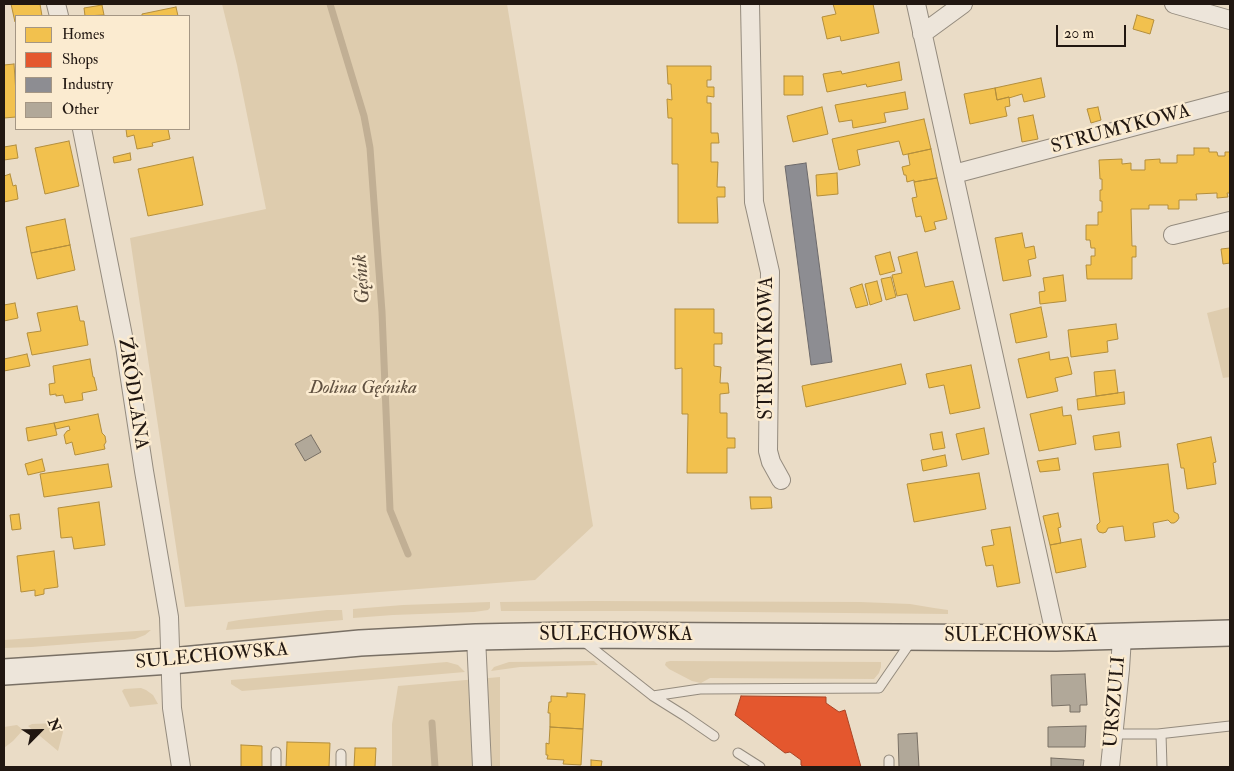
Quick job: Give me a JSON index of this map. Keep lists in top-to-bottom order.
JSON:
{
  "streets": {
    "street": [
      "STRUMYKOWA",
      "ŹRÓDLANA",
      "SULECHOWSKA",
      "URSZULI"
    ]
  },
  "crossings": [
    ["ŹRÓDLANA", "SULECHOWSKA"],
    ["SULECHOWSKA", "URSZULI"]
  ],
  "water": ["Gęśnik"],
  "parks": ["Dolina Gęśnika"],
  "legend": [
    "Homes",
    "Shops",
    "Industry",
    "Other"
  ],
  "scale_bar": "20 m",
  "north": "top right"
}
